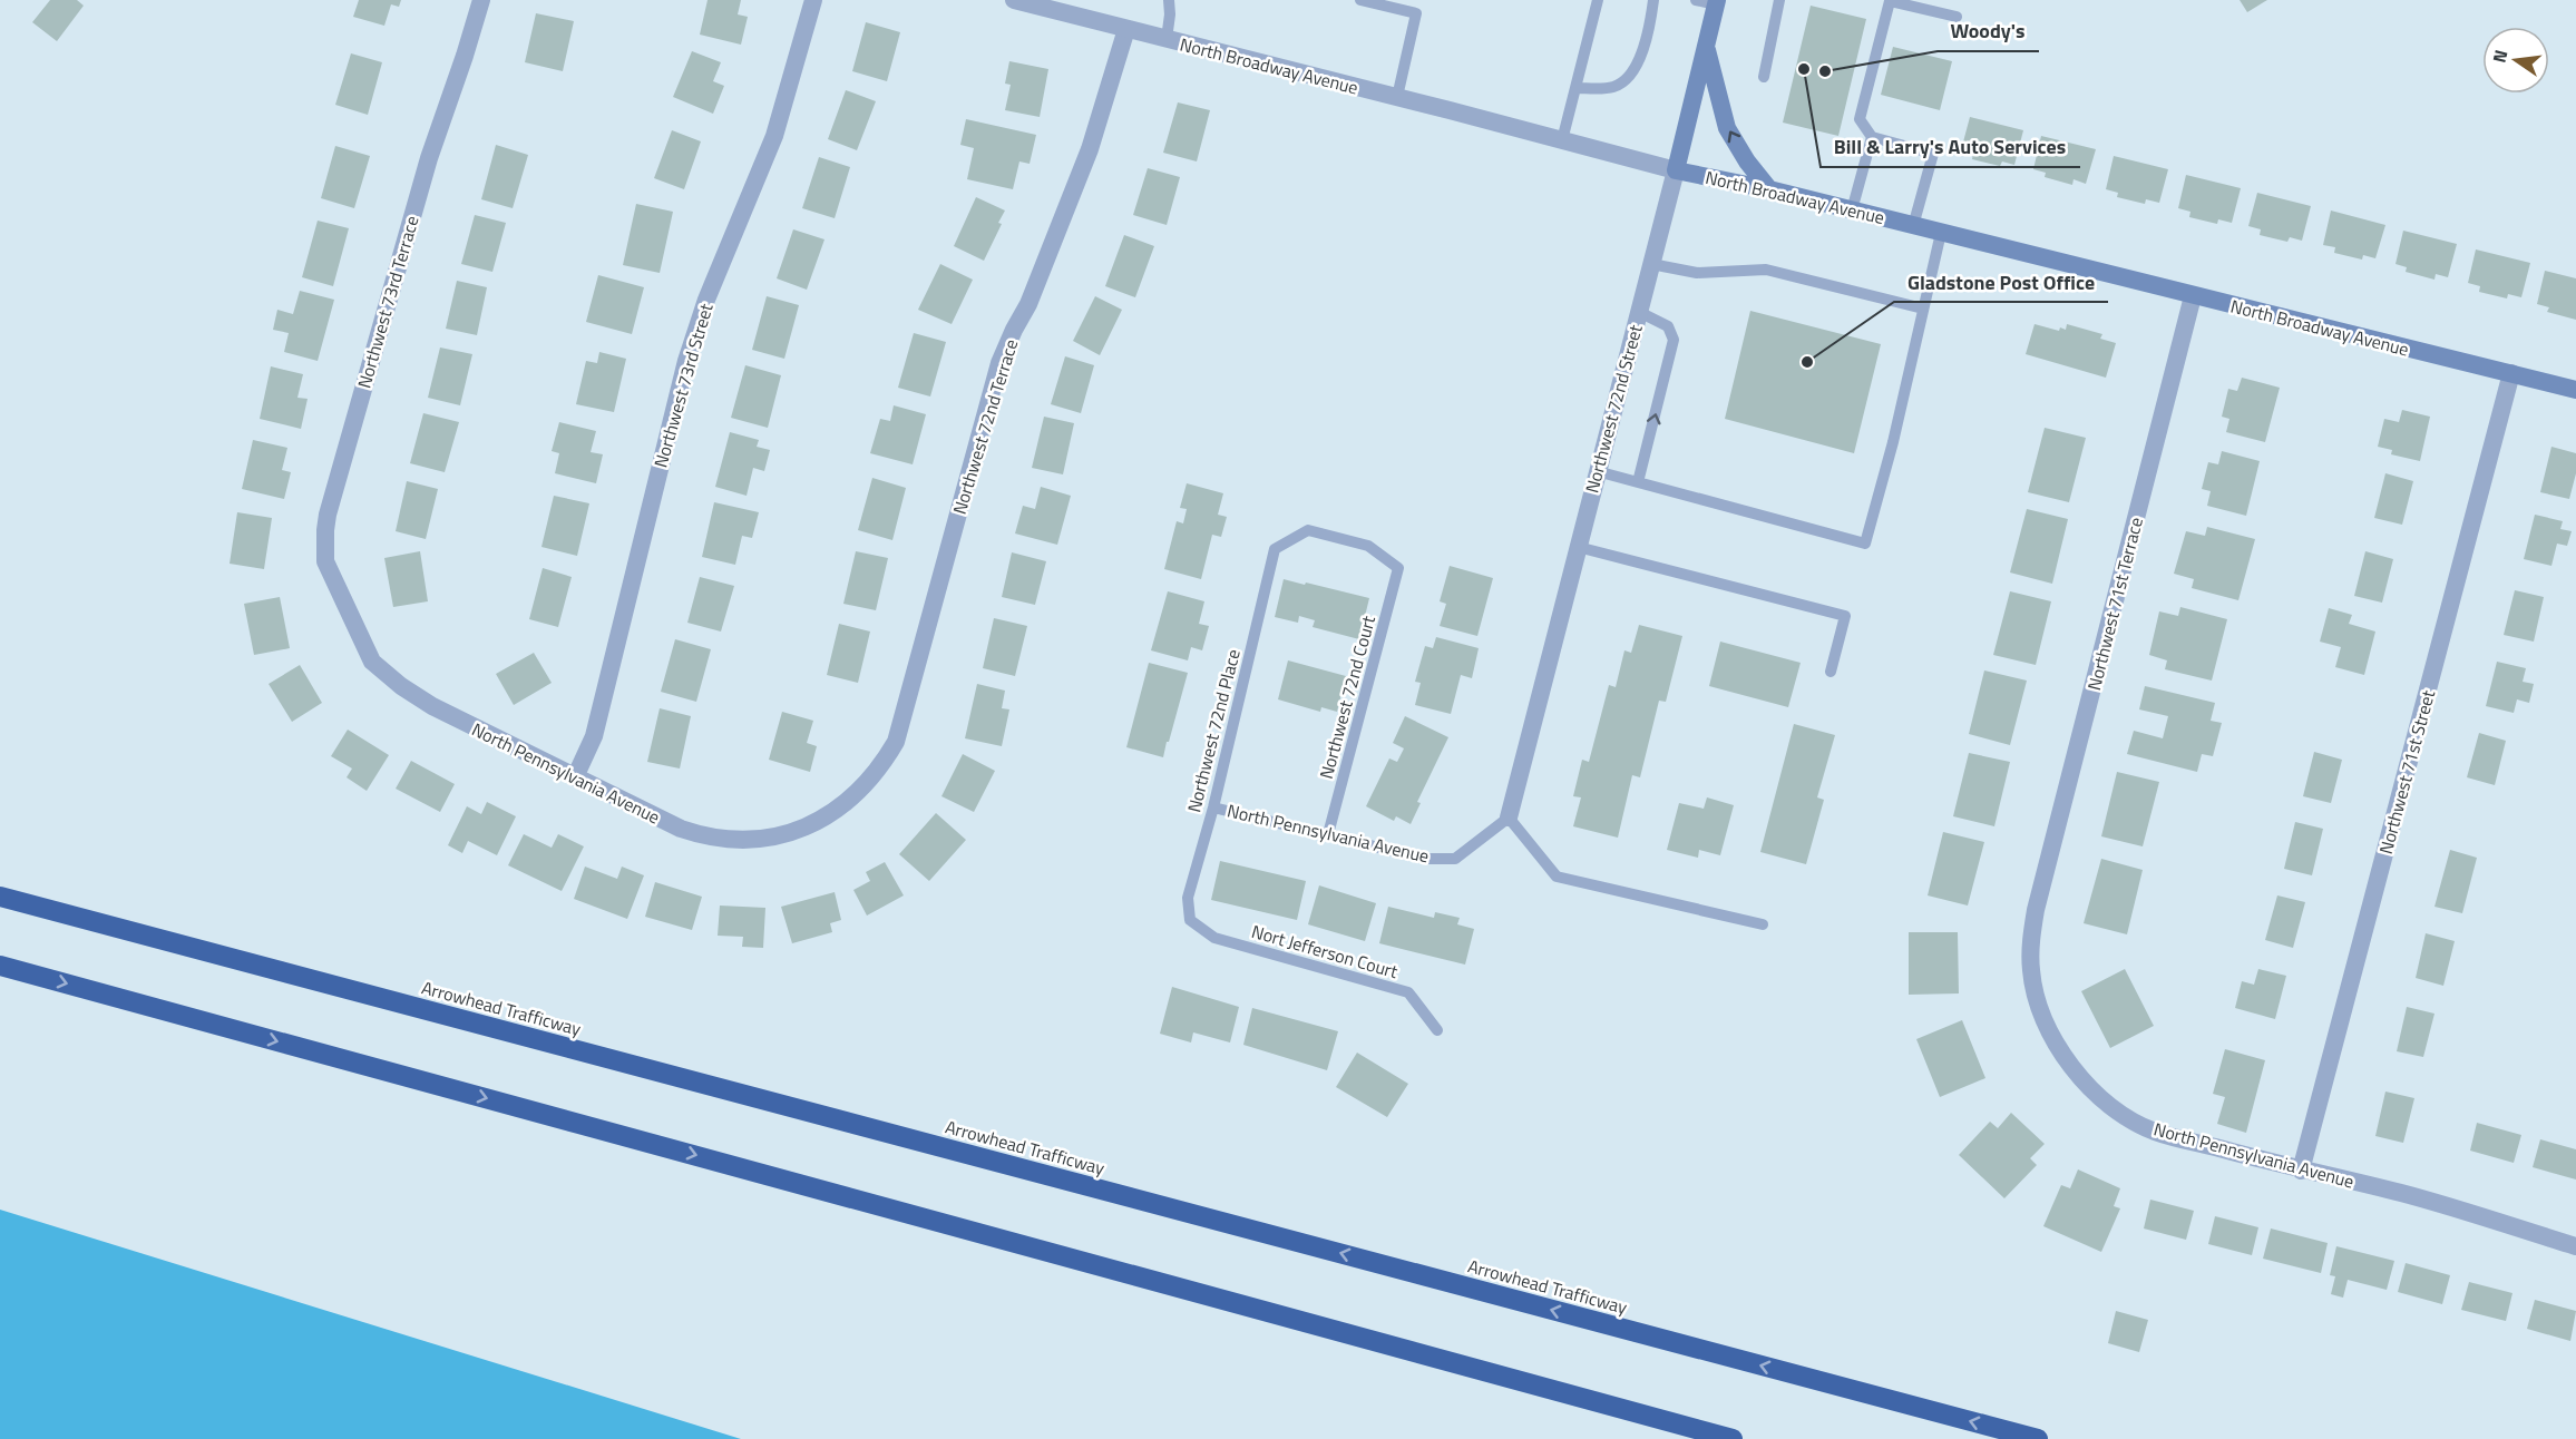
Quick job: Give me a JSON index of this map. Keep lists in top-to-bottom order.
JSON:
{
  "streets": {
    "highway": ["Arrowhead Trafficway"],
    "main road": ["North Broadway Avenue", "Northwest 72nd Street"],
    "street": [
      "Northwest 73rd Terrace",
      "Northwest 73rd Street",
      "Northwest 72nd Terrace",
      "Northwest 71st Terrace",
      "Northwest 71st Street",
      "North Pennsylvania Avenue"
    ],
    "lane": ["Northwest 72nd Court", "Northwest 72nd Place", "Nort Jefferson Court"]
  },
  "crossings": [
    ["North Broadway Avenue", "Northwest 72nd Street"],
    ["North Broadway Avenue", "Northwest 72nd Terrace"],
    ["North Broadway Avenue", "Northwest 71st Terrace"],
    ["North Broadway Avenue", "Northwest 71st Street"],
    ["Northwest 73rd Terrace", "North Pennsylvania Avenue"],
    ["Northwest 73rd Street", "North Pennsylvania Avenue"],
    ["Northwest 72nd Street", "North Pennsylvania Avenue"],
    ["Northwest 72nd Terrace", "North Pennsylvania Avenue"],
    ["Northwest 71st Terrace", "North Pennsylvania Avenue"],
    ["Northwest 72nd Court", "Northwest 72nd Place"],
    ["Northwest 72nd Court", "North Pennsylvania Avenue"],
    ["Northwest 72nd Place", "North Pennsylvania Avenue"],
    ["Northwest 72nd Place", "Nort Jefferson Court"],
    ["Northwest 71st Street", "North Pennsylvania Avenue"]
  ],
  "places": ["Bill & Larry's Auto Services", "Woody's", "Gladstone Post Office"],
  "north": "left"
}
